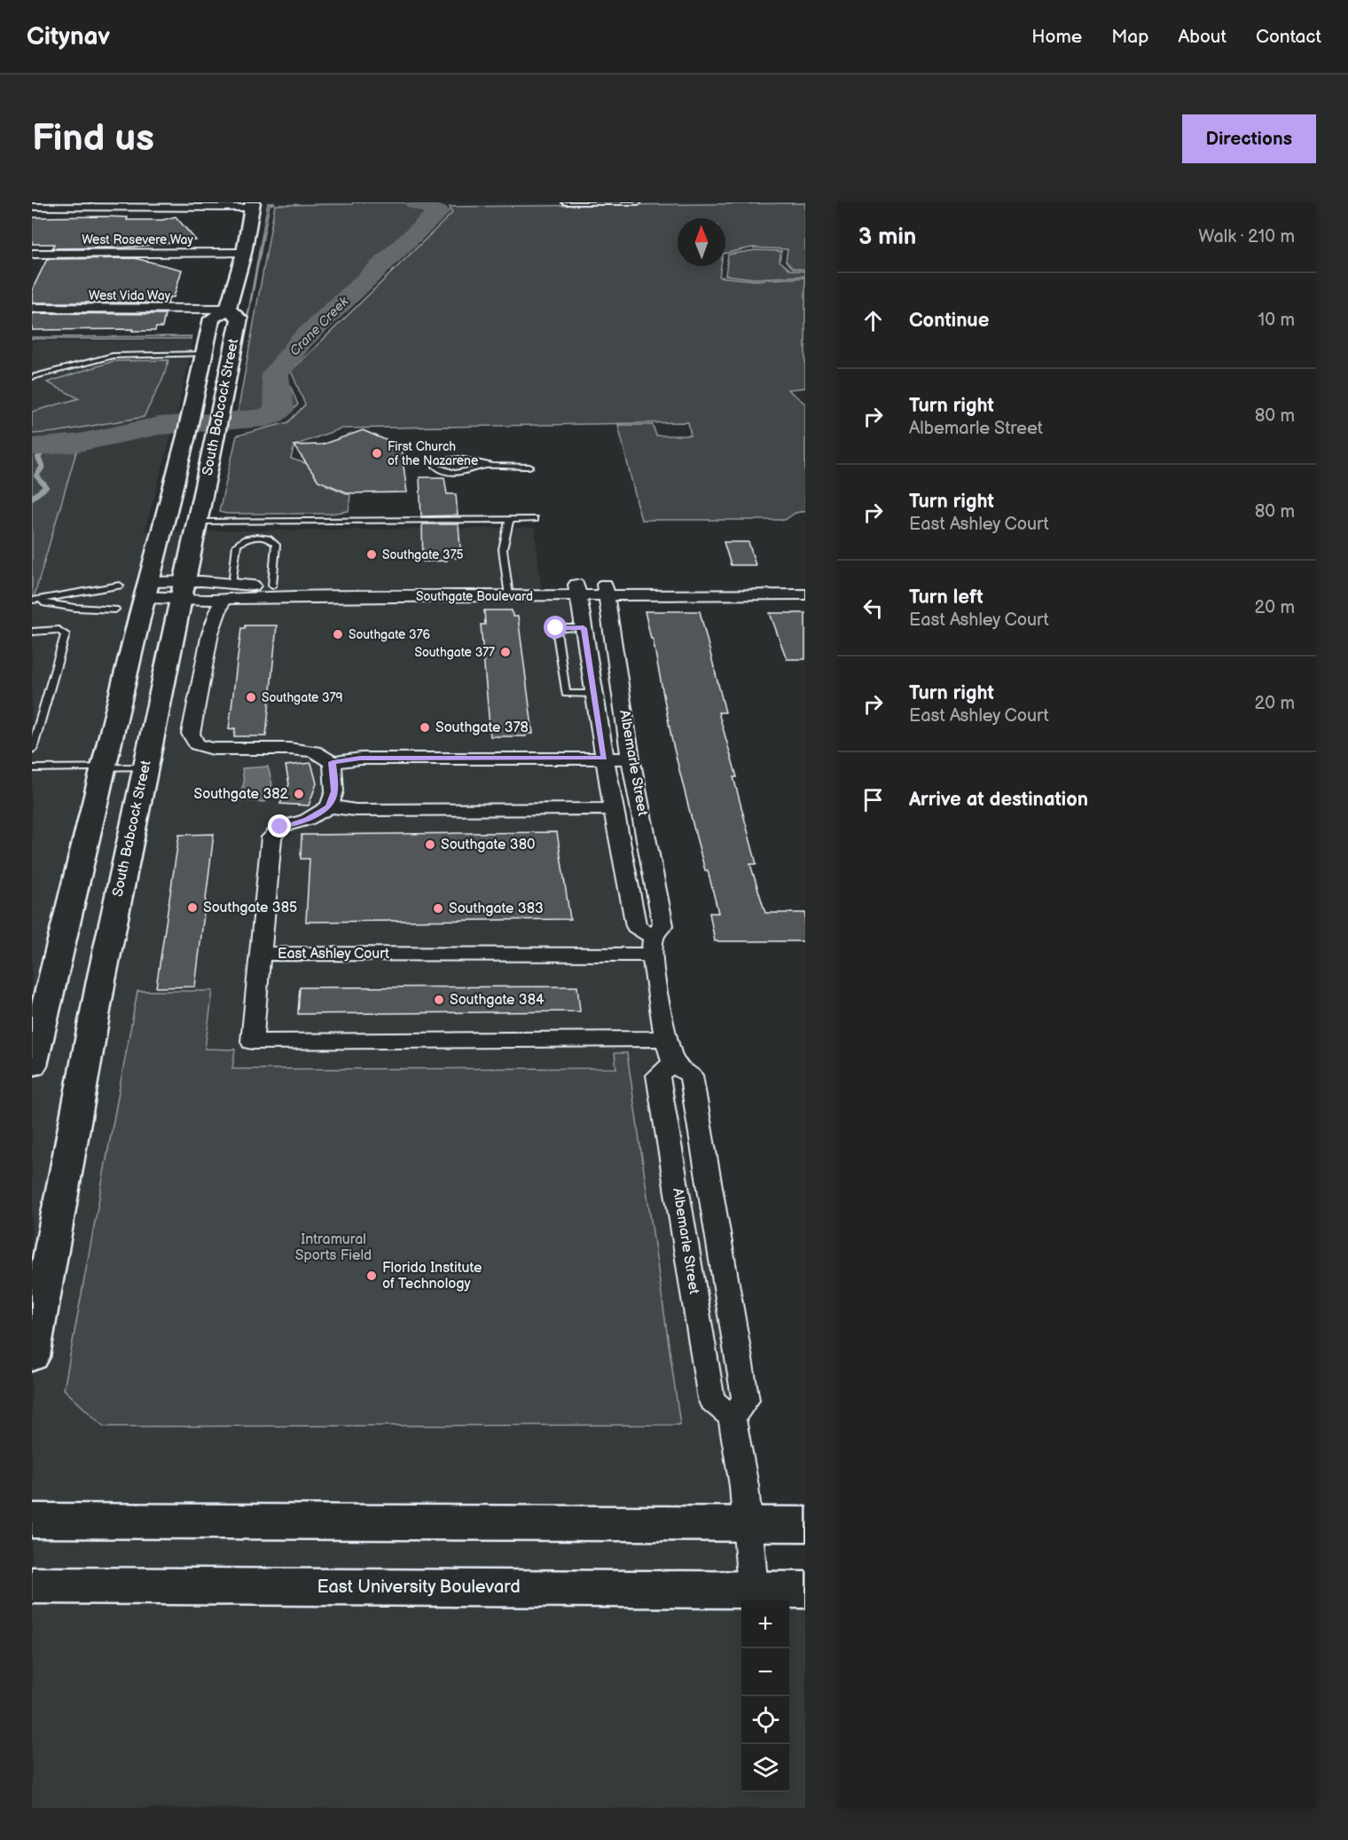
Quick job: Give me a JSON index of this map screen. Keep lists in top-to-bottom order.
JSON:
{
  "streets": {
    "main road": ["South Babcock Street", "East University Boulevard"],
    "street": [
      "West Rosevere Way",
      "West Vida Way",
      "Southgate Boulevard",
      "Albemarle Street",
      "East Ashley Court"
    ]
  },
  "crossings": [
    ["West Rosevere Way", "South Babcock Street"],
    ["West Vida Way", "South Babcock Street"],
    ["South Babcock Street", "Southgate Boulevard"],
    ["Southgate Boulevard", "Albemarle Street"],
    ["Albemarle Street", "East Ashley Court"]
  ],
  "water": ["Crane Creek"],
  "parks": ["Intramural Sports Field"],
  "places": [
    "First Church of the Nazarene",
    "Southgate 375",
    "Southgate 376",
    "Southgate 377",
    "Southgate 379",
    "Southgate 378",
    "Southgate 382",
    "Southgate 380",
    "Southgate 385",
    "Southgate 383",
    "Southgate 384",
    "Florida Institute of Technology"
  ],
  "north": "top",
  "page": {
    "header": "Citynav",
    "nav": [
      "Home",
      "Map",
      "About",
      "Contact"
    ],
    "buttons": "Directions",
    "title": "Find us",
    "heading": ["3 min", "Walk · 210 m"],
    "list": [
      ["Continue", "10 m"],
      ["Turn right", "Albemarle Street", "80 m"],
      ["Turn right", "East Ashley Court", "80 m"],
      ["Turn left", "East Ashley Court", "20 m"],
      ["Turn right", "East Ashley Court", "20 m"],
      "Arrive at destination"
    ],
    "map_buttons": ["+", "−"]
  }
}
